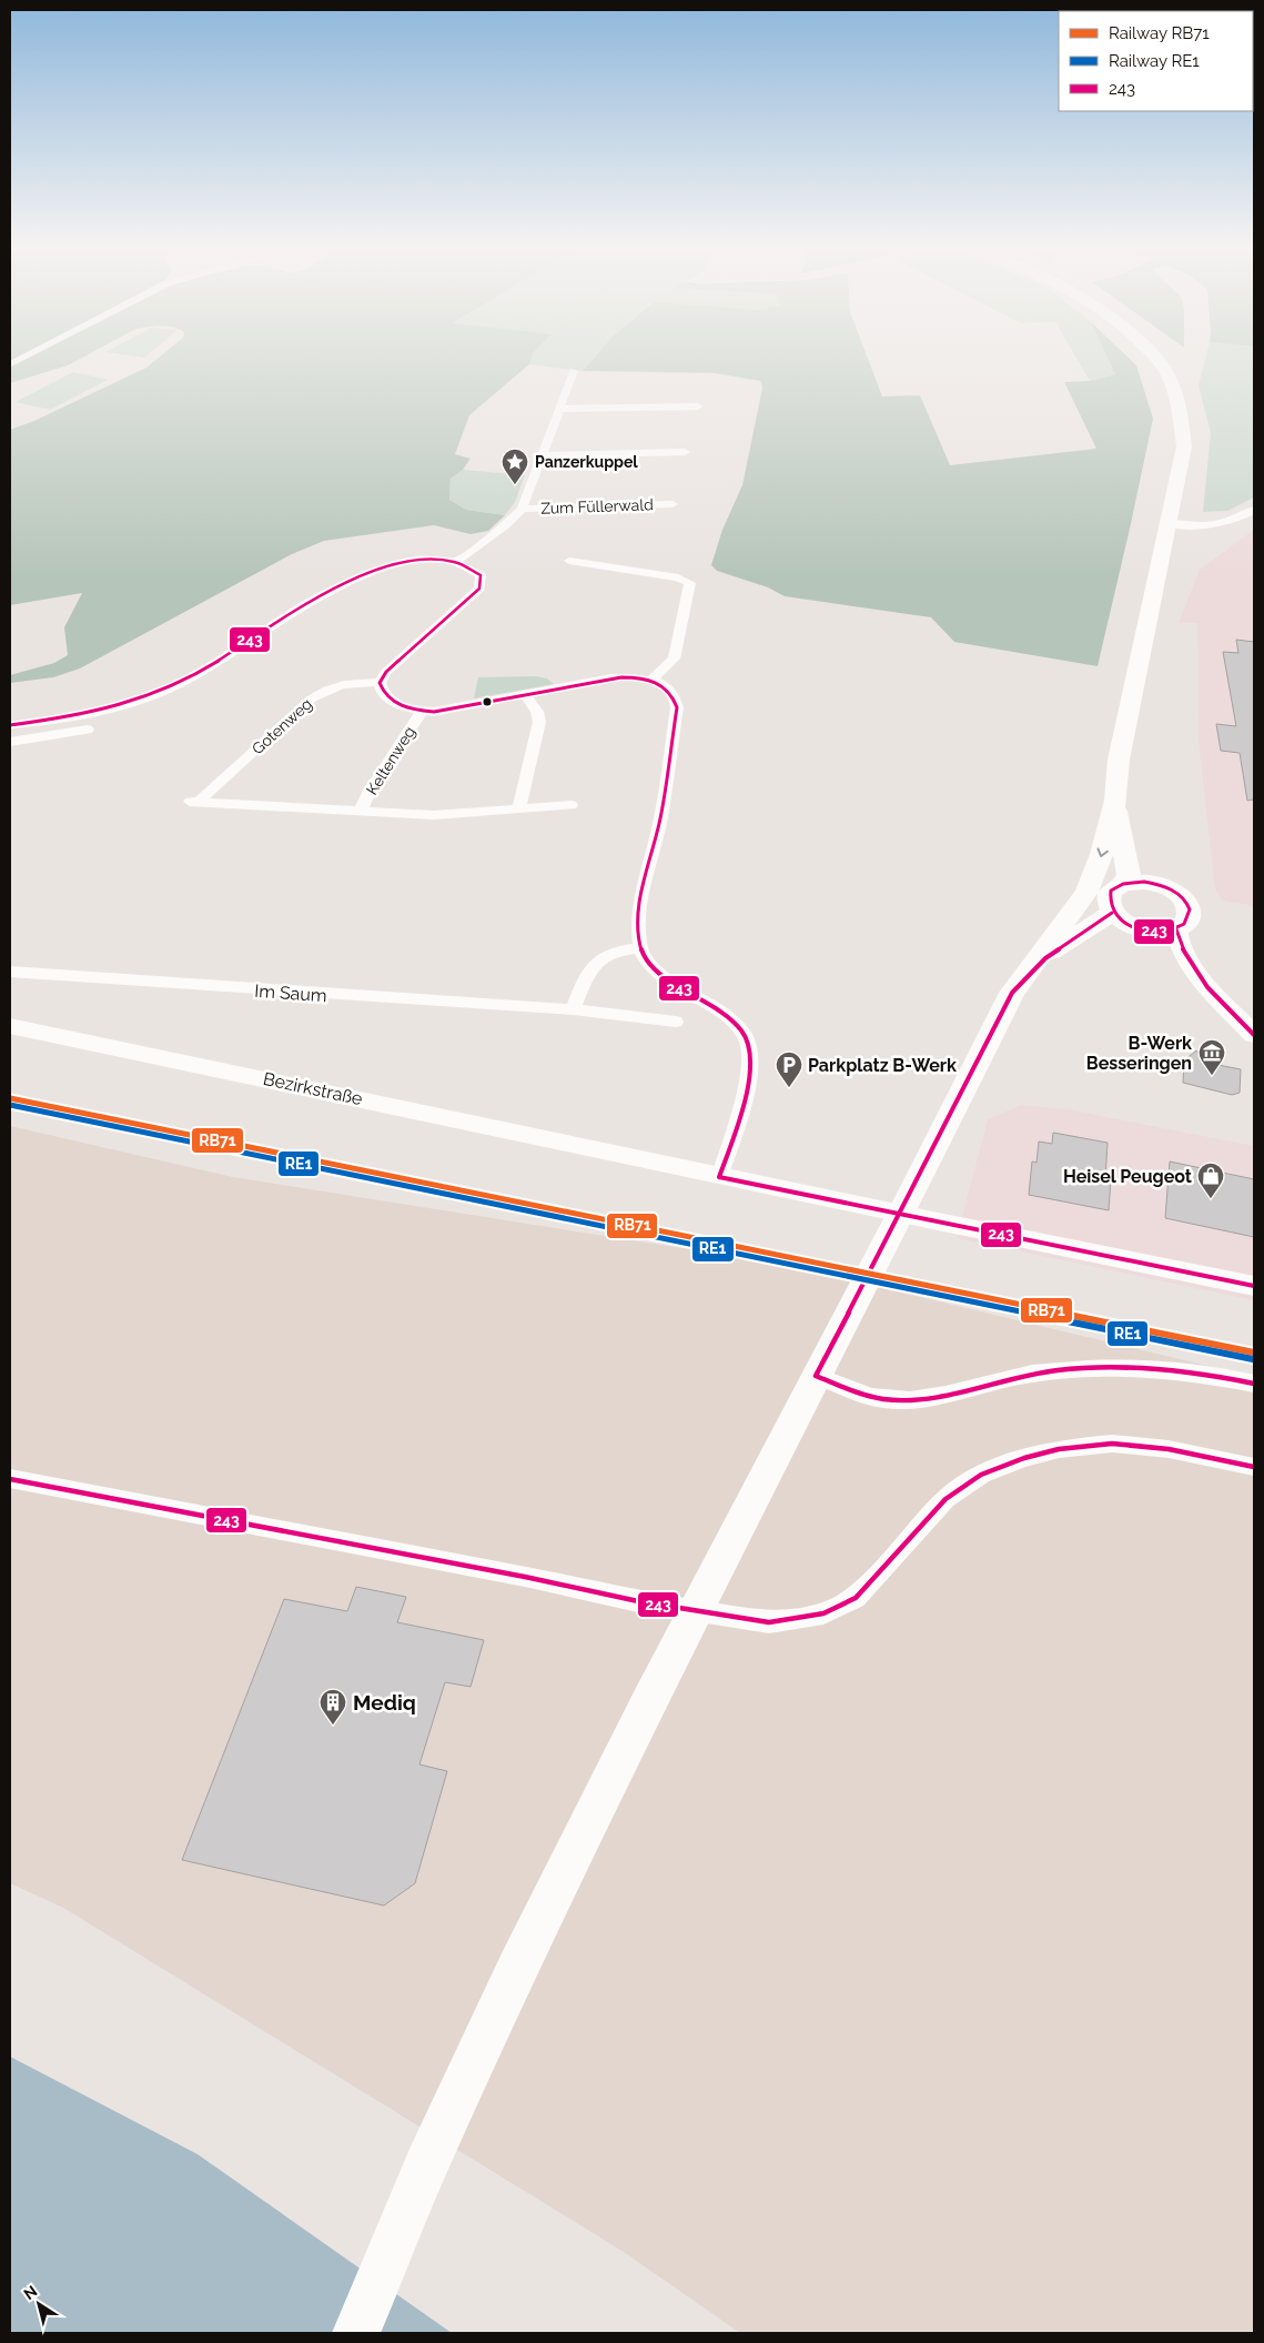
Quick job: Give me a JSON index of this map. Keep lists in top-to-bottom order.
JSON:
{
  "streets": {
    "street": [
      "Zum Füllerwald",
      "Gotenweg",
      "Keltenweg",
      "Im Saum",
      "Bezirkstraße"
    ]
  },
  "crossings": [
    ["Gotenweg", "Keltenweg"]
  ],
  "places": {
    "place": ["Panzerkuppel"],
    "museum": ["B-Werk Besseringen"],
    "parking": ["Parkplatz B-Werk"],
    "shop": ["Heisel Peugeot"],
    "building": ["Mediq"]
  },
  "lines": ["transit line 243", "rail line RB71", "rail line RE1"],
  "legend": ["Railway RB71", "Railway RE1", "243"],
  "north": "top left"
}
